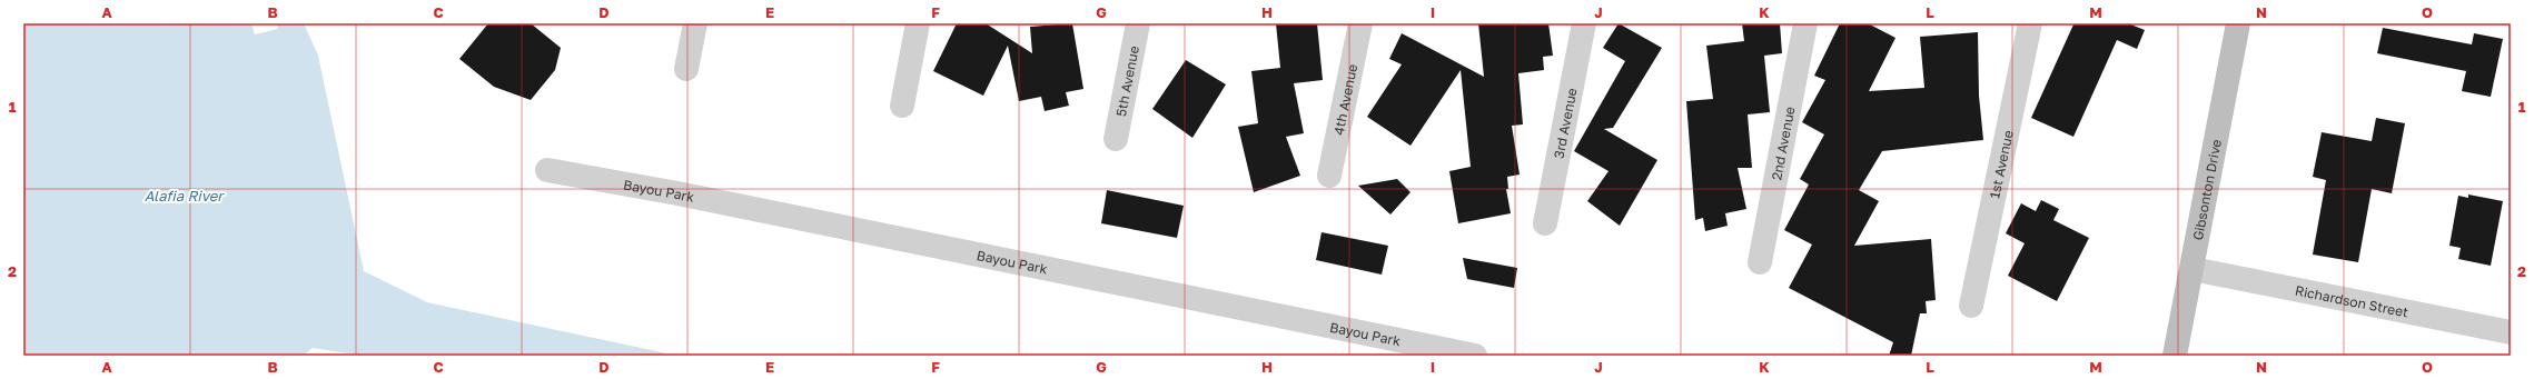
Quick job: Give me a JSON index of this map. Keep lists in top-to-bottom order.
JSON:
{
  "streets": {
    "main road": ["Gibsonton Drive"],
    "street": [
      "5th Avenue",
      "4th Avenue",
      "3rd Avenue",
      "2nd Avenue",
      "1st Avenue",
      "Bayou Park",
      "Richardson Street"
    ]
  },
  "crossings": [
    ["Gibsonton Drive", "Richardson Street"]
  ],
  "water": ["Alafia River"],
  "grid": {
    "columns": [
      "A",
      "B",
      "C",
      "D",
      "E",
      "F",
      "G",
      "H",
      "I",
      "J",
      "K",
      "L",
      "M",
      "N",
      "O"
    ],
    "rows": ["1", "2"]
  }
}
